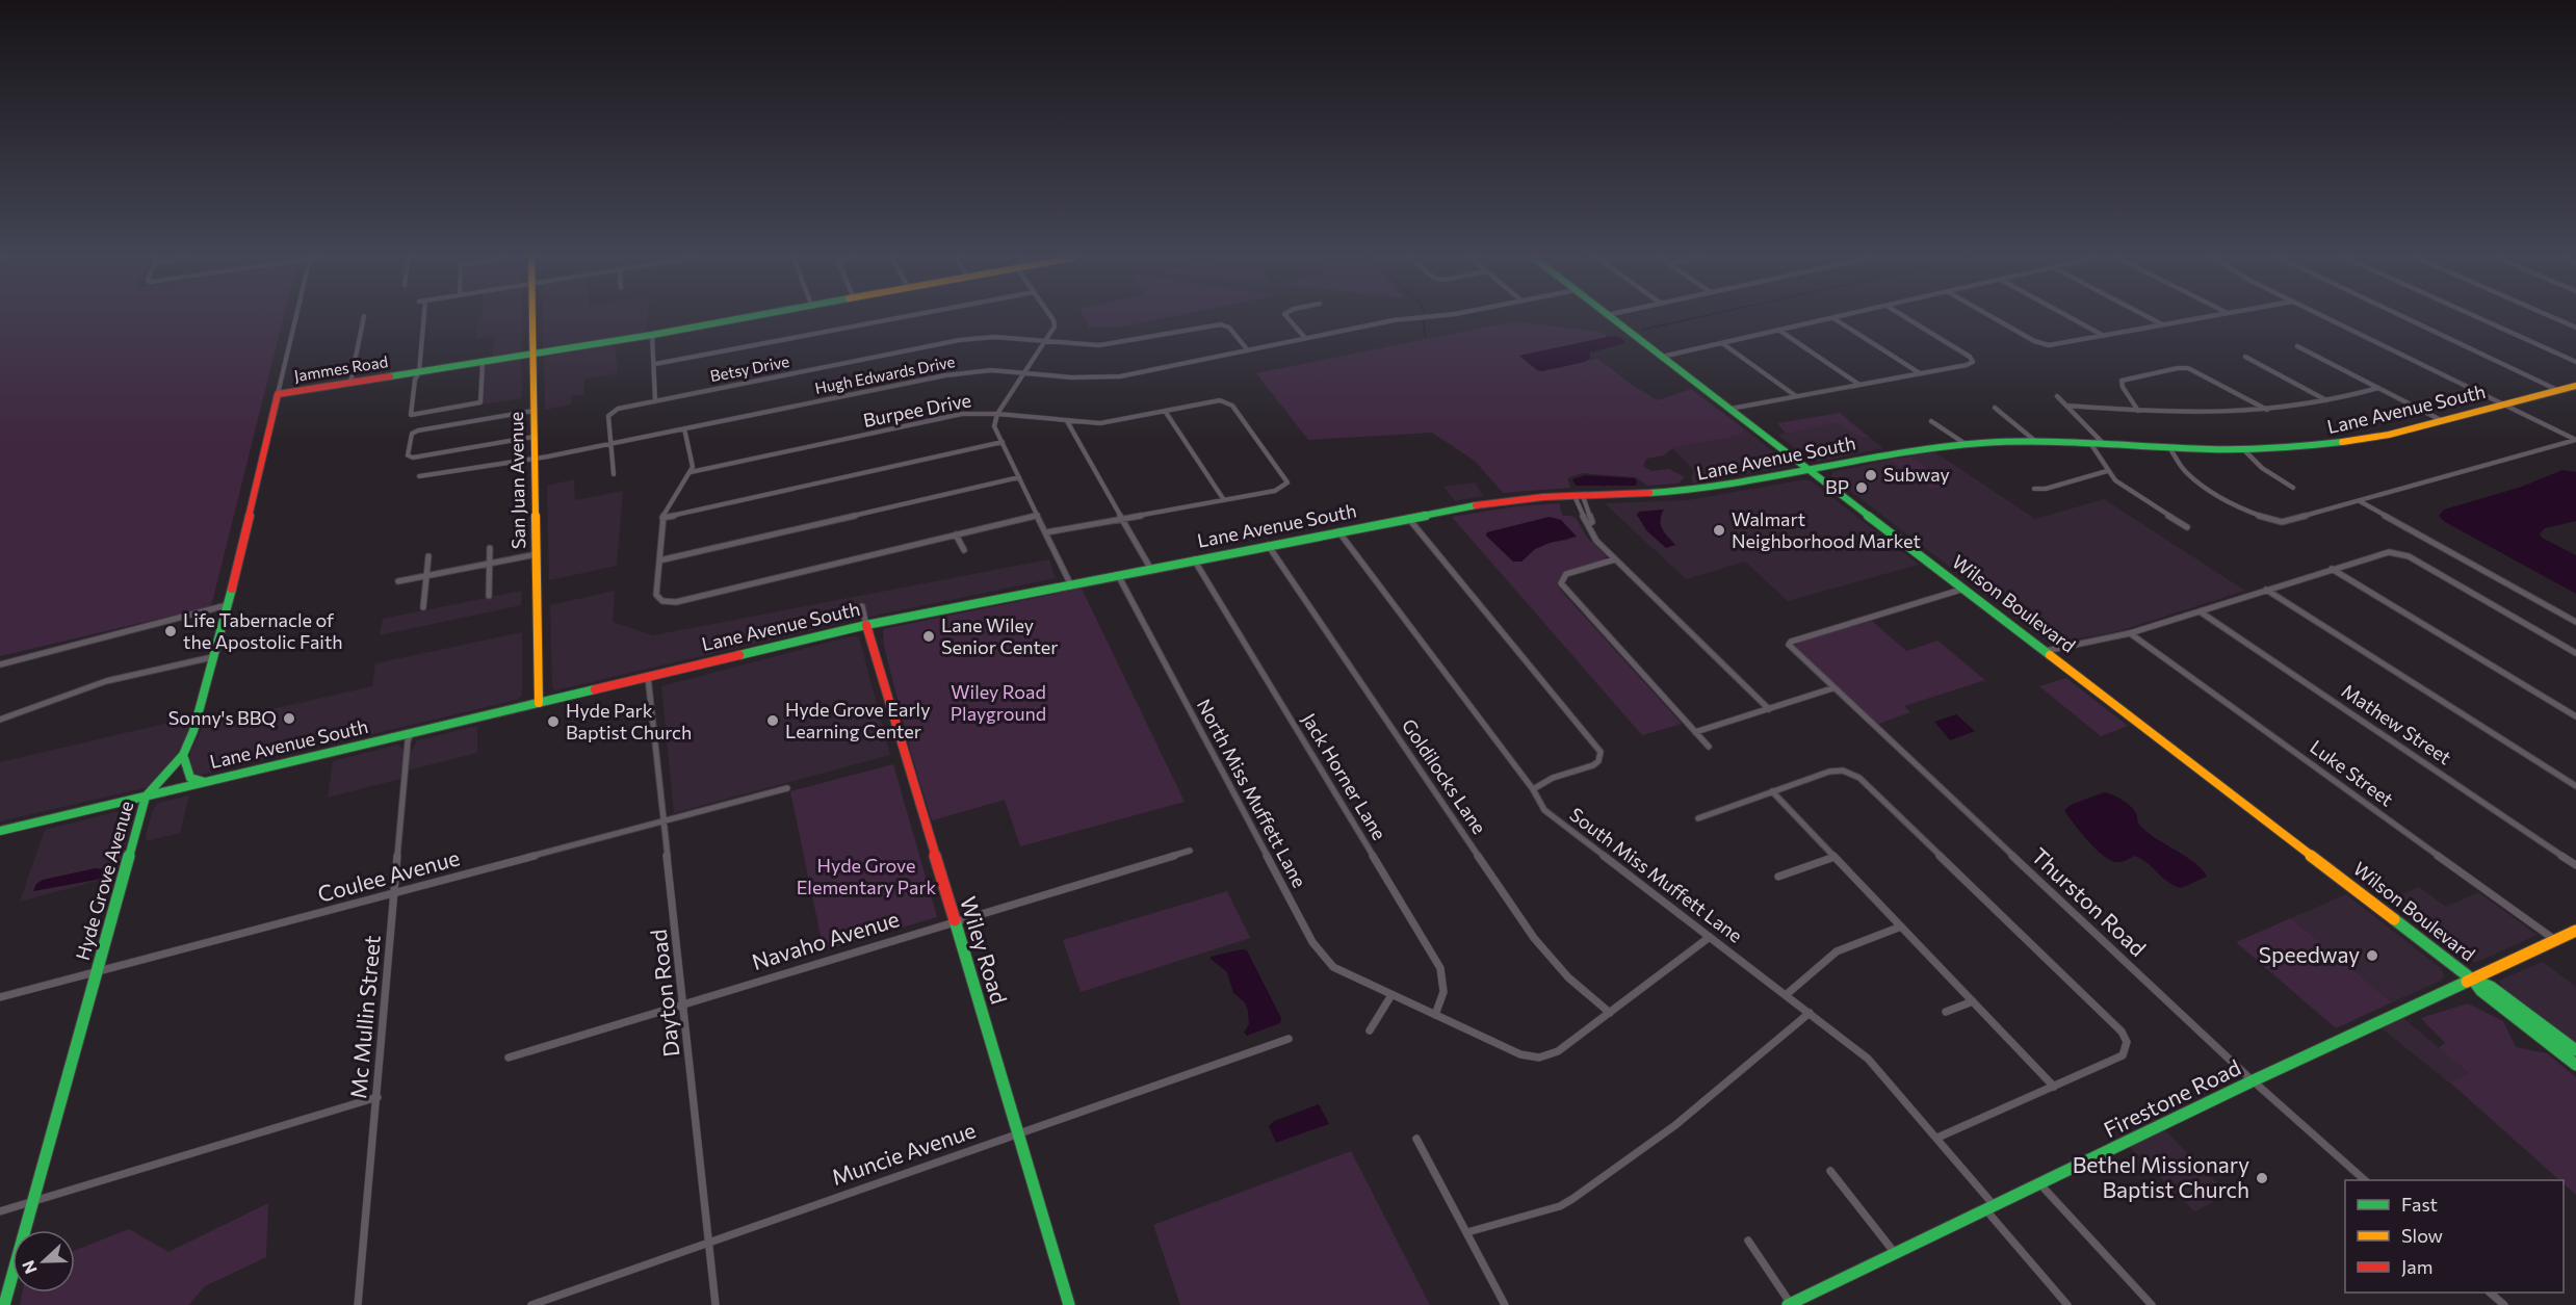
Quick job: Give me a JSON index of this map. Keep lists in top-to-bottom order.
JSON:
{
  "streets": {
    "street": [
      "Jammes Road",
      "Betsy Drive",
      "Hugh Edwards Drive",
      "Lane Avenue South",
      "Burpee Drive",
      "San Juan Avenue",
      "Wilson Boulevard",
      "Mathew Street",
      "Luke Street",
      "Jack Horner Lane",
      "Goldilocks Lane",
      "North Miss Muffett Lane",
      "South Miss Muffett Lane",
      "Coulee Avenue",
      "Hyde Grove Avenue",
      "Thurston Road",
      "Navaho Avenue",
      "Wiley Road",
      "Dayton Road",
      "Mc Mullin Street",
      "Firestone Road",
      "Muncie Avenue"
    ]
  },
  "crossings": [
    ["Jammes Road", "San Juan Avenue"],
    ["Jammes Road", "Hyde Grove Avenue"],
    ["Betsy Drive", "Hugh Edwards Drive"],
    ["Hugh Edwards Drive", "San Juan Avenue"],
    ["Lane Avenue South", "San Juan Avenue"],
    ["Lane Avenue South", "Wilson Boulevard"],
    ["Lane Avenue South", "Jack Horner Lane"],
    ["Lane Avenue South", "Goldilocks Lane"],
    ["Lane Avenue South", "North Miss Muffett Lane"],
    ["Lane Avenue South", "South Miss Muffett Lane"],
    ["Lane Avenue South", "Hyde Grove Avenue"],
    ["Lane Avenue South", "Wiley Road"],
    ["Lane Avenue South", "Dayton Road"],
    ["Lane Avenue South", "Mc Mullin Street"],
    ["Wilson Boulevard", "Firestone Road"],
    ["Luke Street", "Firestone Road"],
    ["Jack Horner Lane", "North Miss Muffett Lane"],
    ["Goldilocks Lane", "North Miss Muffett Lane"],
    ["North Miss Muffett Lane", "South Miss Muffett Lane"],
    ["South Miss Muffett Lane", "Firestone Road"],
    ["Coulee Avenue", "Hyde Grove Avenue"],
    ["Coulee Avenue", "Dayton Road"],
    ["Coulee Avenue", "Mc Mullin Street"],
    ["Thurston Road", "Firestone Road"],
    ["Navaho Avenue", "Wiley Road"],
    ["Navaho Avenue", "Dayton Road"],
    ["Wiley Road", "Muncie Avenue"],
    ["Dayton Road", "Muncie Avenue"]
  ],
  "parks": ["Wiley Road Playground", "Hyde Grove Elementary Park"],
  "places": [
    "Subway",
    "BP",
    "Walmart Neighborhood Market",
    "Life Tabernacle of the Apostolic Faith",
    "Lane Wiley Senior Center",
    "Sonny's BBQ",
    "Hyde Grove Early Learning Center",
    "Hyde Park Baptist Church",
    "Speedway",
    "Bethel Missionary Baptist Church"
  ],
  "legend": ["Fast", "Slow", "Jam"],
  "north": "left"
}
